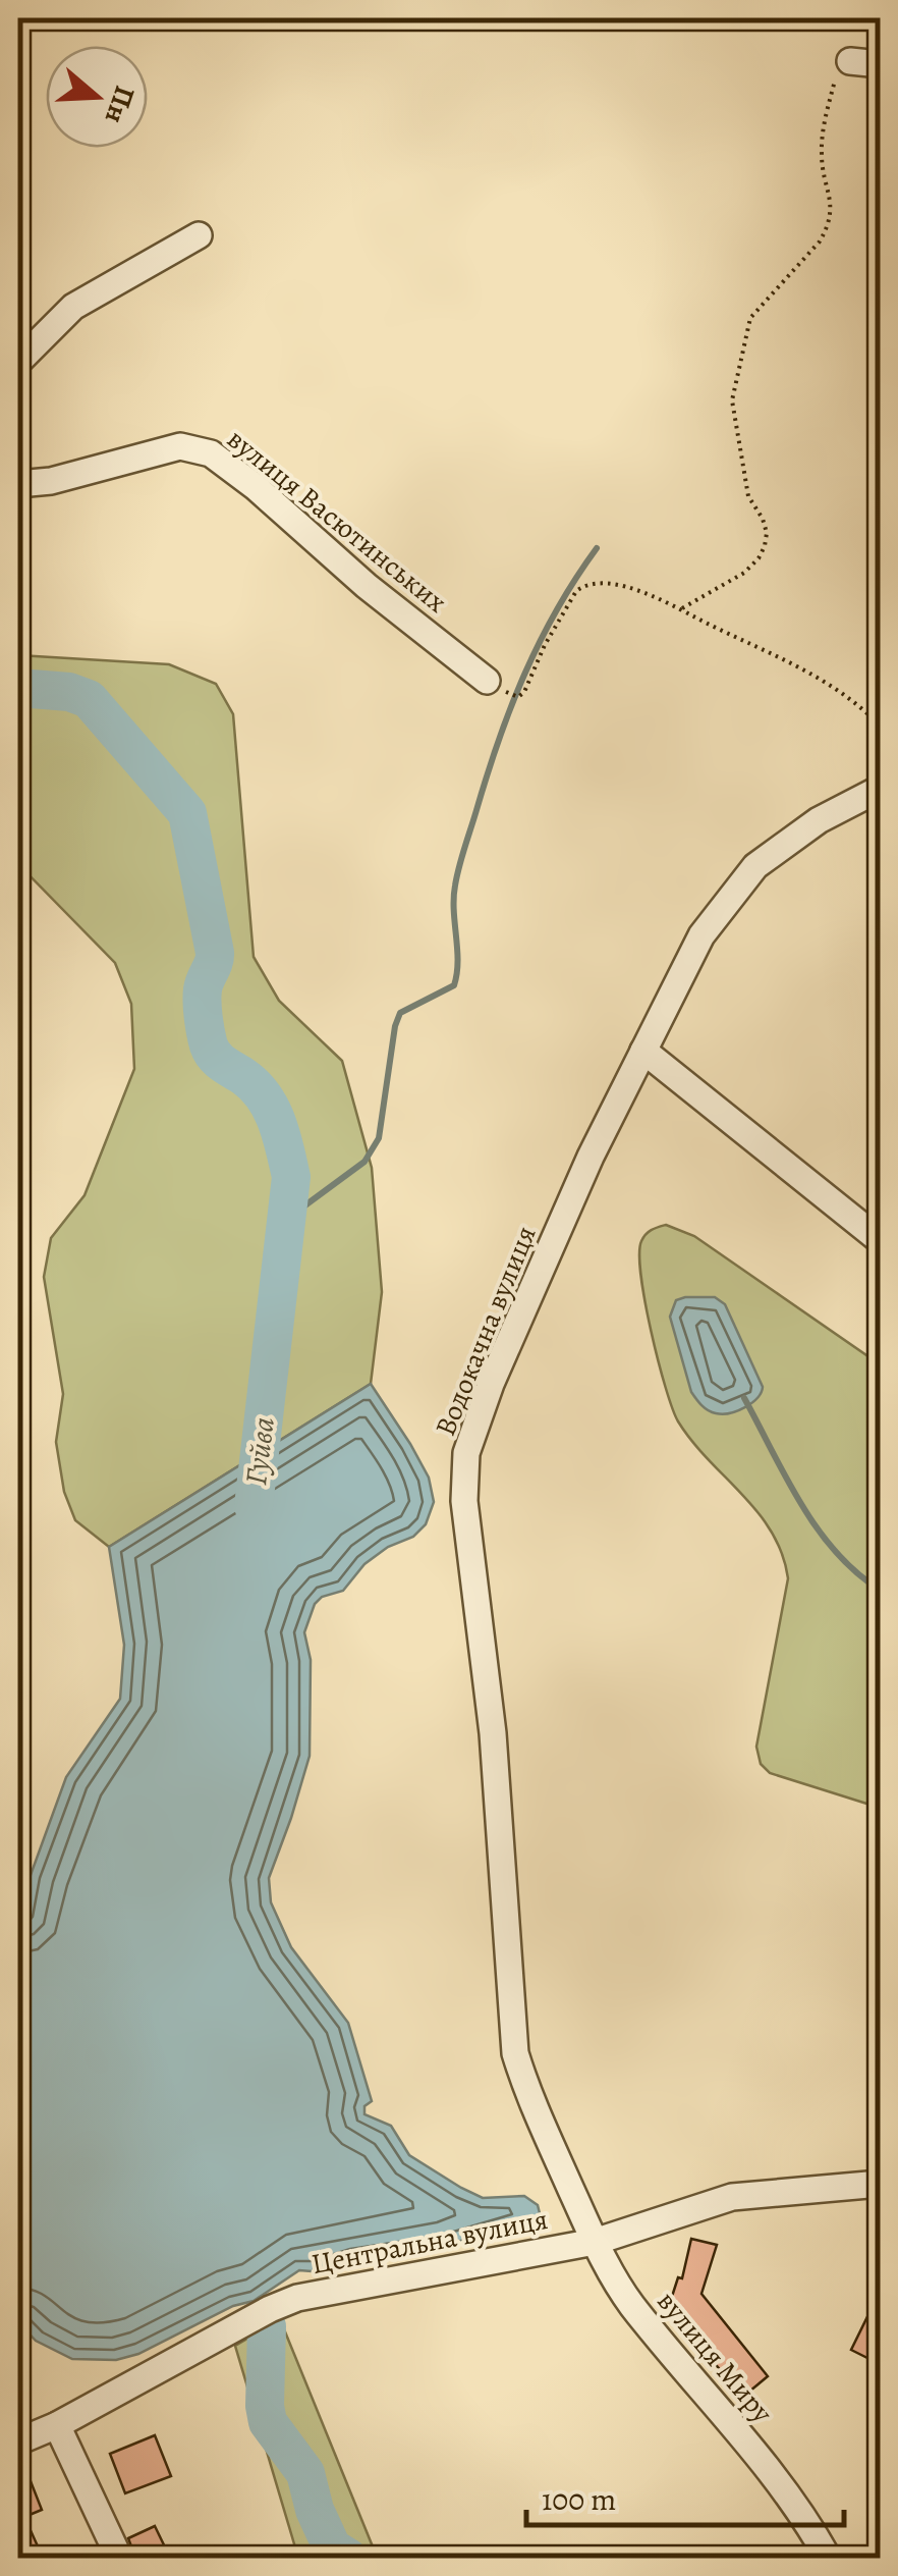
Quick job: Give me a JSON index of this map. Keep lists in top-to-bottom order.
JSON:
{
  "streets": {
    "street": [
      "вулиця Васютинських",
      "Водокачна вулиця",
      "Центральна вулиця",
      "вулиця Миру"
    ]
  },
  "crossings": [
    ["Водокачна вулиця", "Центральна вулиця"],
    ["Водокачна вулиця", "вулиця Миру"],
    ["Центральна вулиця", "вулиця Миру"]
  ],
  "water": ["Гуйва"],
  "scale_bar": "100 m",
  "north": "right"
}
